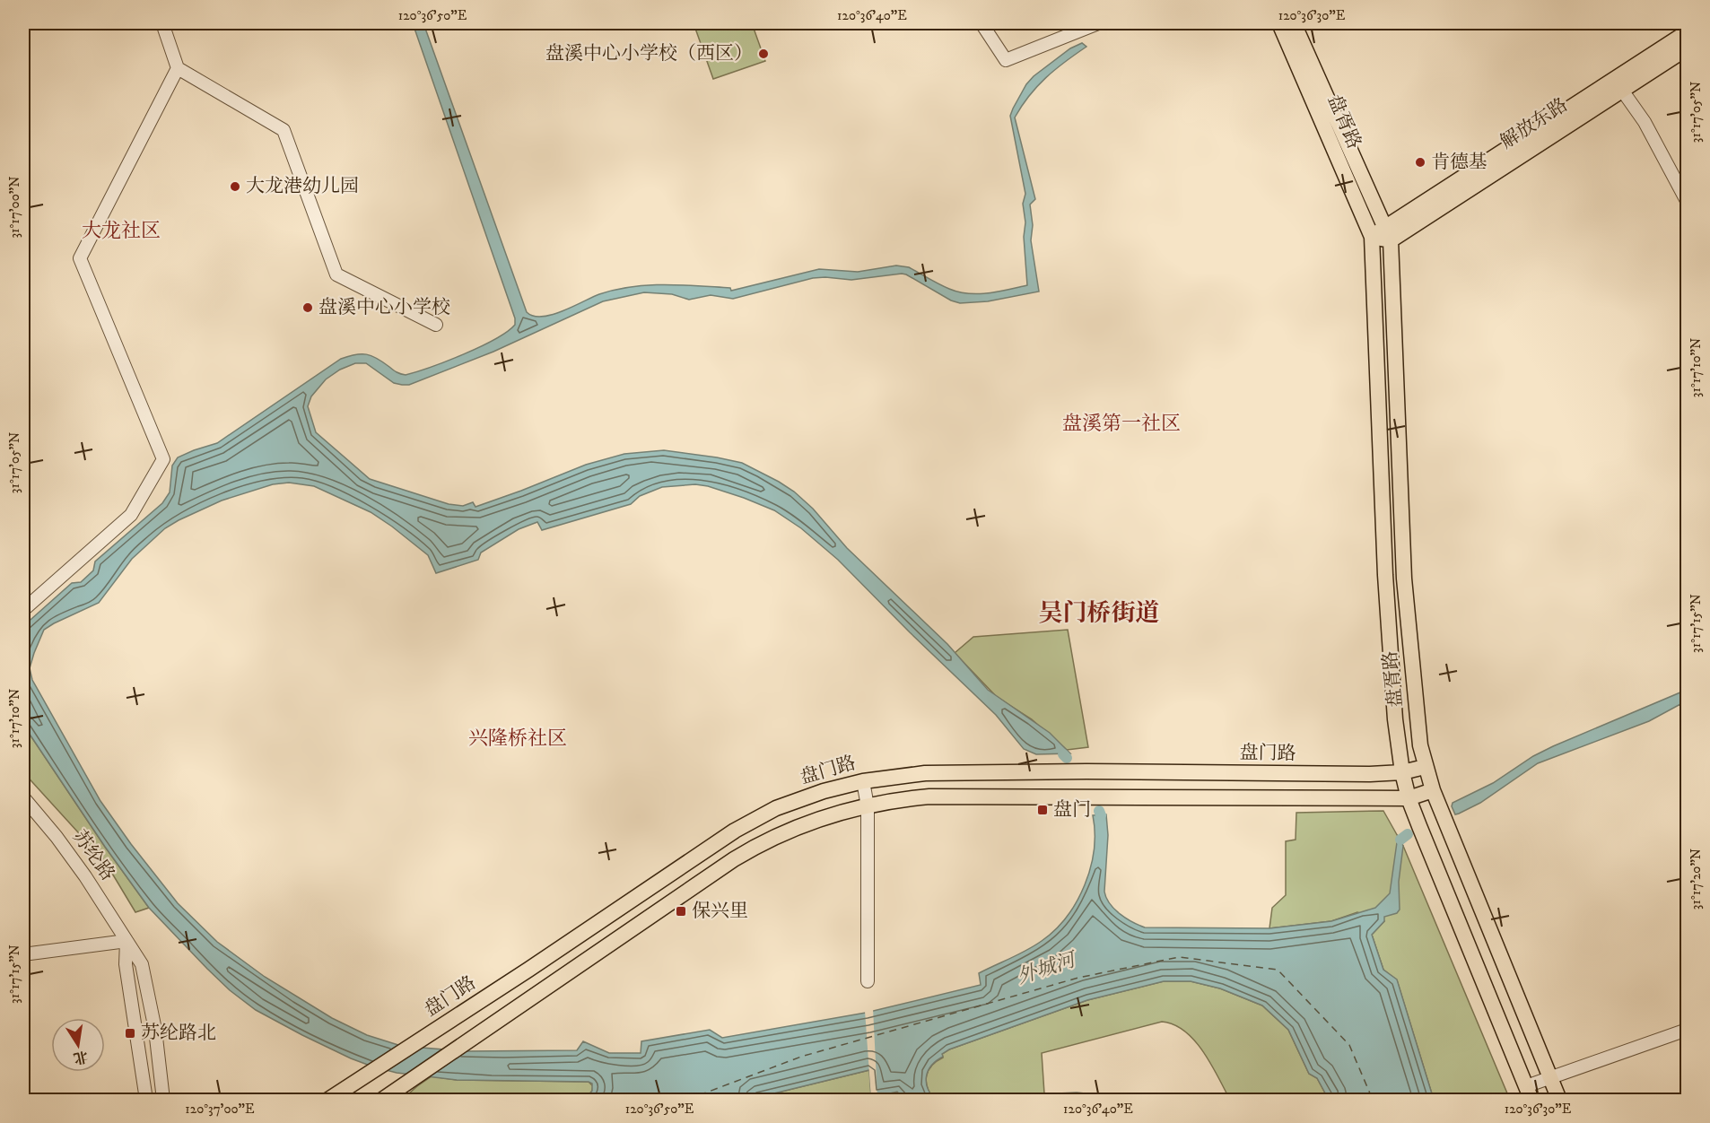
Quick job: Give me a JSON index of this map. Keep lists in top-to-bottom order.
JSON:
{
  "streets": {
    "main road": ["盘胥路", "解放东路", "盘门路"],
    "street": ["苏纶路"]
  },
  "crossings": [
    ["盘胥路", "解放东路"],
    ["盘胥路", "盘门路"]
  ],
  "districts": [
    "大龙社区",
    "盘溪第一社区",
    "吴门桥街道",
    "兴隆桥社区"
  ],
  "water": ["外城河"],
  "places": {
    "other": [
      "盘溪中心小学校（西区）",
      "肯德基",
      "大龙港幼儿园",
      "盘溪中心小学校"
    ],
    "transit": ["盘门", "保兴里", "苏纶路北"]
  },
  "north": "bottom",
  "coordinates": [
    "120°36'50\"E",
    "120°36'40\"E",
    "120°36'30\"E",
    "31°17'05\"N",
    "31°17'00\"N",
    "31°17'10\"N",
    "31°17'15\"N",
    "31°17'20\"N",
    "120°37'00\"E"
  ]
}
